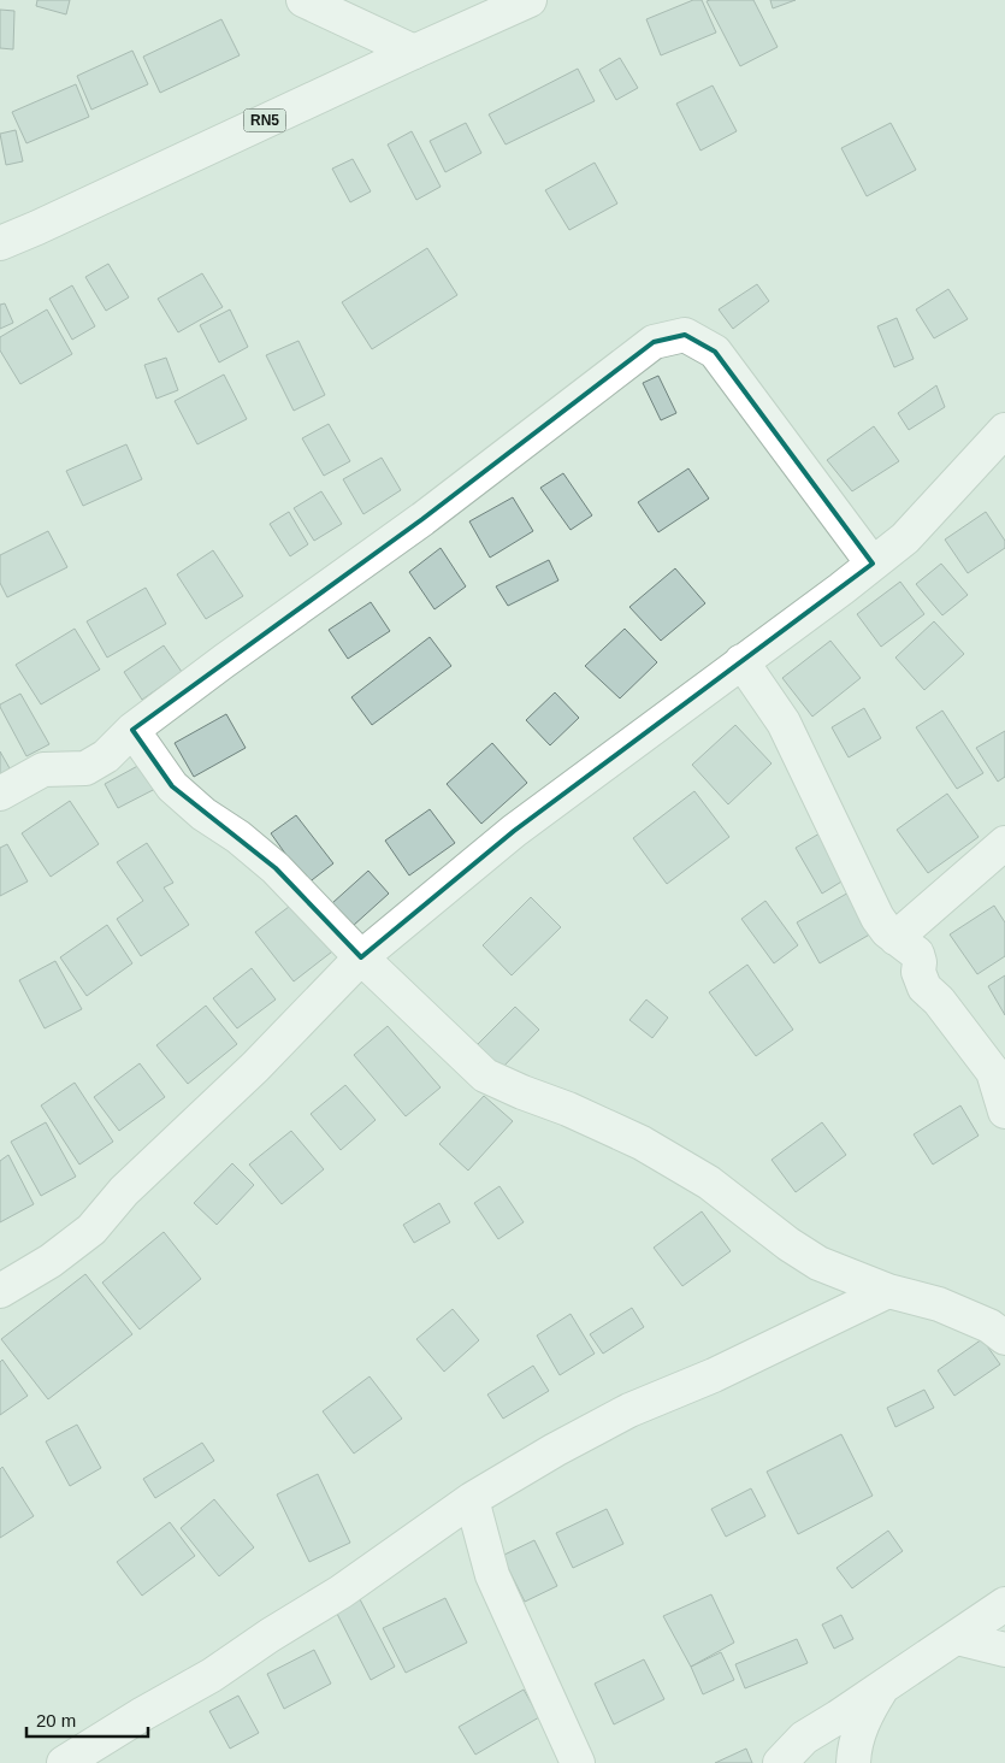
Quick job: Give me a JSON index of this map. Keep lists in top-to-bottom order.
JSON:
{
  "streets": {
    "main road": ["RN5"]
  },
  "scale_bar": "20 m"
}
